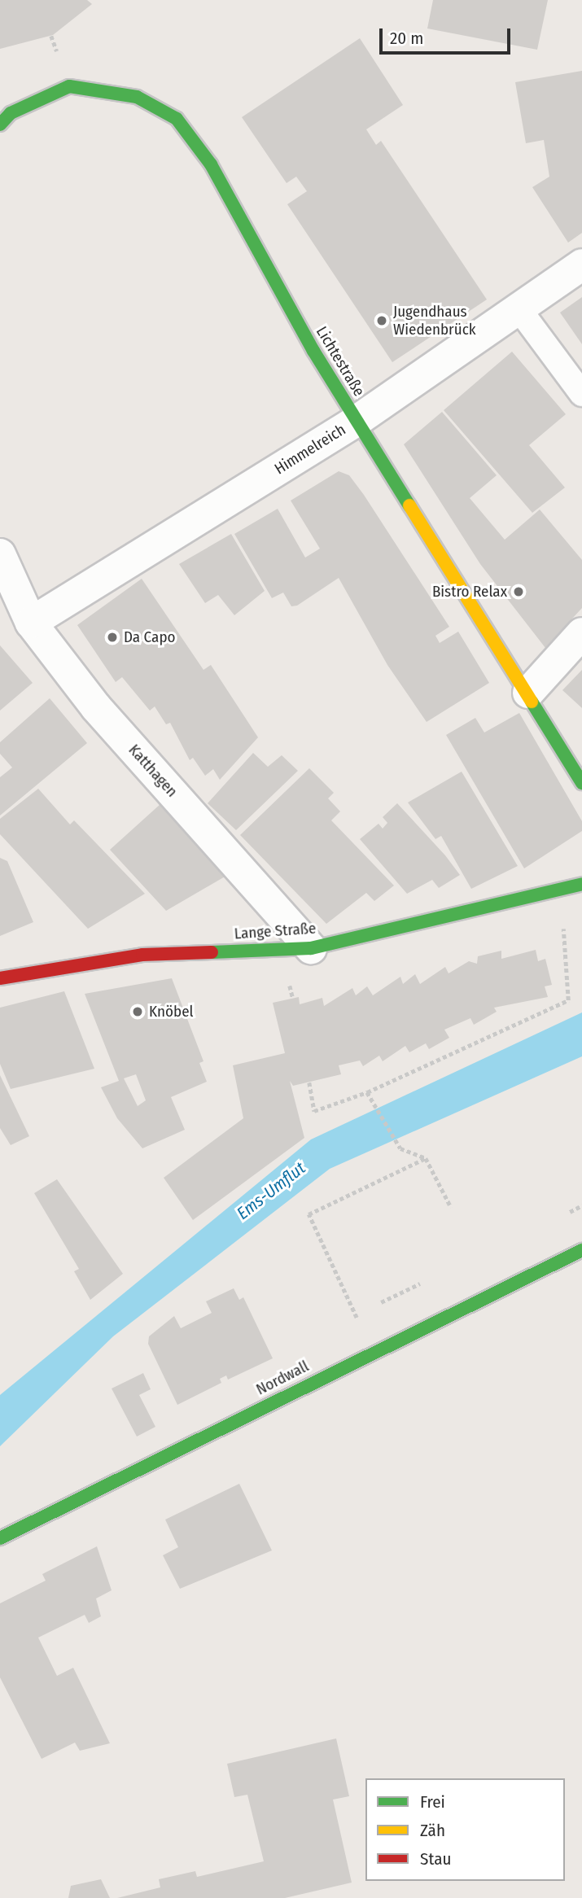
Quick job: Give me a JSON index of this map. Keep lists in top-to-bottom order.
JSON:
{
  "streets": {
    "street": [
      "Lichtestraße",
      "Himmelreich",
      "Katthagen",
      "Lange Straße",
      "Nordwall"
    ]
  },
  "crossings": [
    ["Lichtestraße", "Himmelreich"],
    ["Himmelreich", "Katthagen"],
    ["Katthagen", "Lange Straße"]
  ],
  "water": ["Ems-Umflut"],
  "places": [
    "Jugendhaus Wiedenbrück",
    "Bistro Relax",
    "Da Capo",
    "Knöbel"
  ],
  "legend": ["Frei", "Zäh", "Stau"],
  "scale_bar": "20 m"
}
